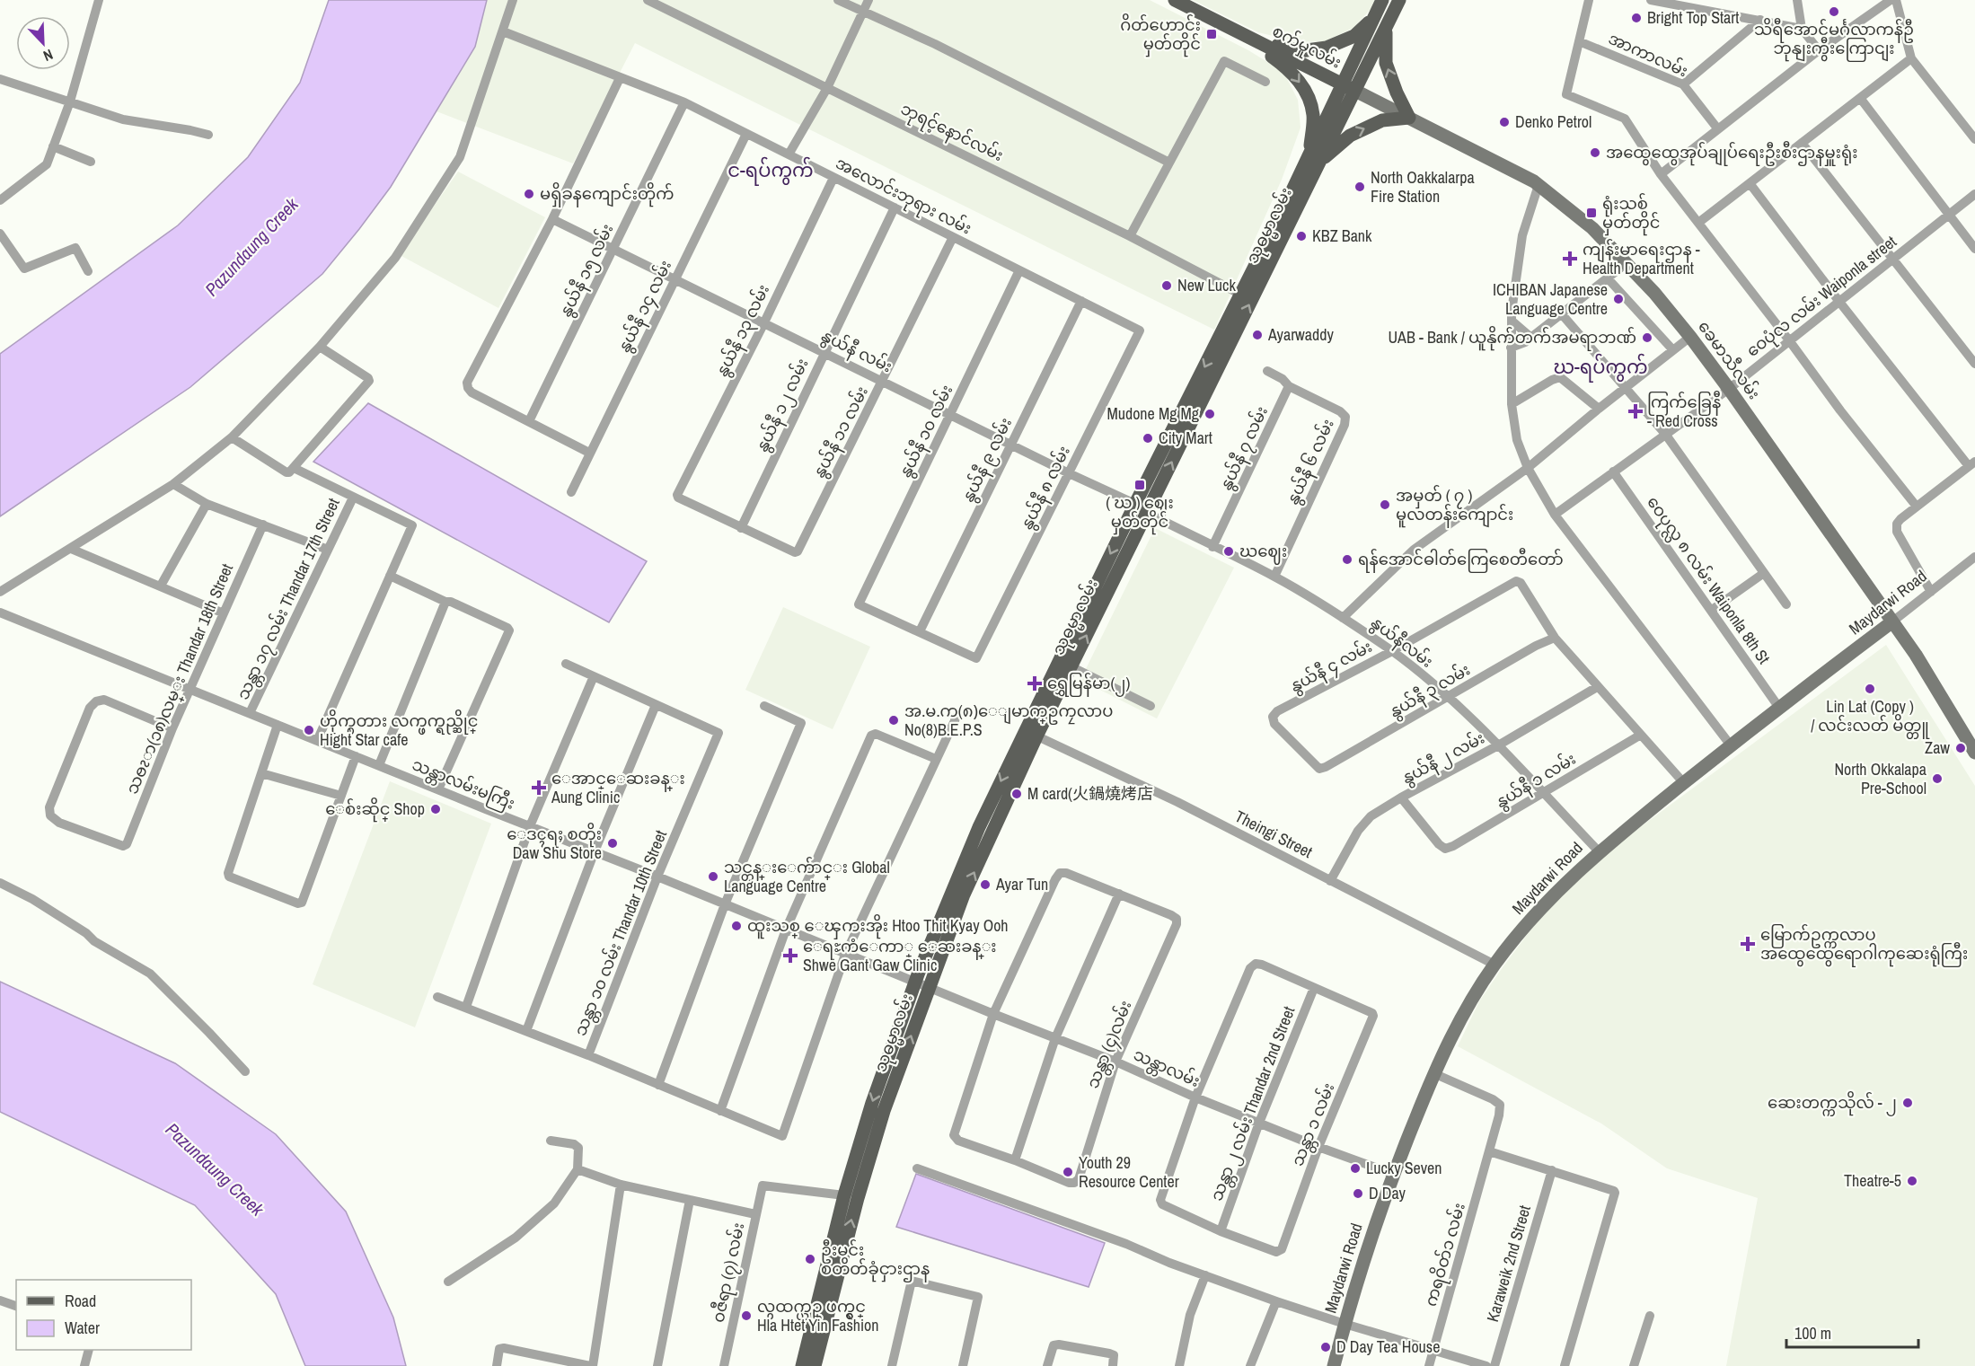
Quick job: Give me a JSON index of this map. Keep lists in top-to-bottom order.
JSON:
{
  "streets": {
    "main road": ["စက်မှုလမ်း", "သုဓမ္မာလမ်း"],
    "street": [
      "အာကာလမ်း",
      "ဘုရင့်နောင်လမ်း",
      "အလောင်းဘုရား လမ်း",
      "နွယ်နီ ၁၅ လမ်း",
      "ဝေပုံလ လမ်း Waiponla street",
      "နွယ်နီ ၁၄ လမ်း",
      "နွယ်နီ ၁၃ လမ်း",
      "နွယ်နီ လမ်း",
      "ခေမာသီလမ်း",
      "နွယ်နီ ၁၂ လမ်း",
      "နွယ်နီ ၁၀ လမ်း",
      "နွယ်နီ ၁၁ လမ်း",
      "နွယ်နီ ၇ လမ်း",
      "နွယ်နီ ၉ လမ်း",
      "နွယ်နီ ၆ လမ်း",
      "နွယ်နီ ၈ လမ်း",
      "ဝေပုလ္လ ၈ လမ်း Waiponla 8th St",
      "သန္တာ ၁၇ လမ်း Thandar 17th Street",
      "Maydarwi Road",
      "နွယ်နီလမ်း",
      "နွယ်နီ ၄ လမ်း",
      "သႎၩာ(၁၈)လမ္း Thandar 18th Street",
      "နွယ်နီ ၃ လမ်း",
      "နွယ်နီ ၂ လမ်း",
      "နွယ်နီ ၁ လမ်း",
      "သန္တာလမ်းမကြီး",
      "Theingi Street",
      "သန္တာ ၁၀ လမ်း Thandar 10th Street",
      "သန္တာ (၄)လမ်း",
      "သန္တာလမ်း",
      "သန္တာ ၂ လမ်း Thandar 2nd Street",
      "သန္တာ ၁ လမ်း",
      "ကရဝိတ်၁ လမ်း",
      "Karaweik 2nd Street",
      "၀ဇီရာ (၇) လမ်း"
    ]
  },
  "crossings": [
    ["စက်မှုလမ်း", "သုဓမ္မာလမ်း"],
    ["စက်မှုလမ်း", "ခေမာသီလမ်း"],
    ["ဘုရင့်နောင်လမ်း", "သုဓမ္မာလမ်း"],
    ["အလောင်းဘုရား လမ်း", "နွယ်နီ ၁၅ လမ်း"],
    ["အလောင်းဘုရား လမ်း", "နွယ်နီ ၁၄ လမ်း"],
    ["အလောင်းဘုရား လမ်း", "နွယ်နီ ၁၃ လမ်း"],
    ["အလောင်းဘုရား လမ်း", "နွယ်နီ ၁၂ လမ်း"],
    ["အလောင်းဘုရား လမ်း", "နွယ်နီ ၁၀ လမ်း"],
    ["အလောင်းဘုရား လမ်း", "နွယ်နီ ၁၁ လမ်း"],
    ["အလောင်းဘုရား လမ်း", "နွယ်နီ ၉ လမ်း"],
    ["အလောင်းဘုရား လမ်း", "နွယ်နီ ၈ လမ်း"],
    ["သုဓမ္မာလမ်း", "နွယ်နီ လမ်း"],
    ["သုဓမ္မာလမ်း", "ခေမာသီလမ်း"],
    ["သုဓမ္မာလမ်း", "နွယ်နီလမ်း"],
    ["သုဓမ္မာလမ်း", "သန္တာလမ်းမကြီး"],
    ["သုဓမ္မာလမ်း", "Theingi Street"],
    ["သုဓမ္မာလမ်း", "သန္တာလမ်း"],
    ["သုဓမ္မာလမ်း", "၀ဇီရာ (၇) လမ်း"],
    ["နွယ်နီ ၁၅ လမ်း", "နွယ်နီ လမ်း"],
    ["ဝေပုံလ လမ်း Waiponla street", "ခေမာသီလမ်း"],
    ["ဝေပုံလ လမ်း Waiponla street", "ဝေပုလ္လ ၈ လမ်း Waiponla 8th St"],
    ["နွယ်နီ ၁၄ လမ်း", "နွယ်နီ လမ်း"],
    ["နွယ်နီ ၁၃ လမ်း", "နွယ်နီ လမ်း"],
    ["နွယ်နီ ၁၃ လမ်း", "နွယ်နီ ၁၂ လမ်း"],
    ["နွယ်နီ ၁၃ လမ်း", "နွယ်နီ ၁၁ လမ်း"],
    ["နွယ်နီ လမ်း", "နွယ်နီ ၁၂ လမ်း"],
    ["နွယ်နီ လမ်း", "နွယ်နီ ၁၀ လမ်း"],
    ["နွယ်နီ လမ်း", "နွယ်နီ ၁၁ လမ်း"],
    ["နွယ်နီ လမ်း", "နွယ်နီ ၉ လမ်း"],
    ["နွယ်နီ လမ်း", "နွယ်နီ ၈ လမ်း"],
    ["နွယ်နီ လမ်း", "နွယ်နီလမ်း"],
    ["ခေမာသီလမ်း", "Maydarwi Road"],
    ["နွယ်နီ ၁၂ လမ်း", "နွယ်နီ ၁၁ လမ်း"],
    ["နွယ်နီ ၁၀ လမ်း", "နွယ်နီ ၉ လမ်း"],
    ["နွယ်နီ ၁၀ လမ်း", "နွယ်နီ ၈ လမ်း"],
    ["နွယ်နီ ၇ လမ်း", "နွယ်နီ ၆ လမ်း"],
    ["နွယ်နီ ၇ လမ်း", "နွယ်နီလမ်း"],
    ["နွယ်နီ ၉ လမ်း", "နွယ်နီ ၈ လမ်း"],
    ["နွယ်နီ ၆ လမ်း", "နွယ်နီလမ်း"],
    ["ဝေပုလ္လ ၈ လမ်း Waiponla 8th St", "Maydarwi Road"],
    ["သန္တာ ၁၇ လမ်း Thandar 17th Street", "သန္တာလမ်းမကြီး"],
    ["Maydarwi Road", "နွယ်နီလမ်း"],
    ["Maydarwi Road", "Theingi Street"],
    ["Maydarwi Road", "သန္တာလမ်း"],
    ["Maydarwi Road", "ကရဝိတ်၁ လမ်း"],
    ["နွယ်နီလမ်း", "နွယ်နီ ၄ လမ်း"],
    ["နွယ်နီလမ်း", "နွယ်နီ ၃ လမ်း"],
    ["နွယ်နီလမ်း", "နွယ်နီ ၂ လမ်း"],
    ["နွယ်နီလမ်း", "နွယ်နီ ၁ လမ်း"],
    ["နွယ်နီ ၄ လမ်း", "နွယ်နီ ၃ လမ်း"],
    ["သႎၩာ(၁၈)လမ္း Thandar 18th Street", "သန္တာလမ်းမကြီး"],
    ["နွယ်နီ ၂ လမ်း", "နွယ်နီ ၁ လမ်း"],
    ["နွယ်နီ ၂ လမ်း", "Theingi Street"],
    ["သန္တာလမ်းမကြီး", "သန္တာ ၁၀ လမ်း Thandar 10th Street"],
    ["သန္တာလမ်းမကြီး", "သန္တာလမ်း"],
    ["သန္တာ (၄)လမ်း", "သန္တာလမ်း"],
    ["သန္တာလမ်း", "သန္တာ ၂ လမ်း Thandar 2nd Street"],
    ["သန္တာလမ်း", "သန္တာ ၁ လမ်း"],
    ["သန္တာ ၂ လမ်း Thandar 2nd Street", "သန္တာ ၁ လမ်း"]
  ],
  "districts": ["င-ရပ်ကွက်", "ဃ-ရပ်ကွက်"],
  "water": ["Pazundaung Creek"],
  "places": {
    "other": [
      "သိရီအောင်မင်္ဂလာကန်ဦ ဘုနျးကွီးကြောငျး",
      "Bright Top Start",
      "Denko Petrol",
      "အထွေထွေအုပ်ချုပ်ရေးဦးစီးဌာနမှူးရုံး",
      "North Oakkalarpa Fire Station",
      "မရှိခနကျောင်းတိုက်",
      "KBZ Bank",
      "New Luck",
      "ICHIBAN Japanese Language Centre",
      "Ayarwaddy",
      "UAB - Bank / ယူနိုက်တက်အမရာဘဏ်",
      "Mudone Mg Mg",
      "City Mart",
      "အမှတ် ( ၇ ) မူလတန်းကျောင်း",
      "ဃဈေး",
      "ရန်အောင်ဓါတ်ကြေစေတီတော်",
      "Lin Lat (Copy ) / လင်းလတ် မိတ္တူ",
      "အ.မ.က(၈)ေျမာက္ဥကၠလာပ No(8)B.E.P.S",
      "ဟိုက္စတား လက္ဖက္ရည္ဆိုင္ Hight Star cafe",
      "Zaw",
      "North Okkalapa Pre-School",
      "M card(火鍋燒烤店",
      "ေစ်းဆိုင္ Shop",
      "ေဒၚရႈ စတိုး Daw Shu Store",
      "သင္တန္းေက်ာင္း Global Language Centre",
      "Ayar Tun",
      "ထူးသစ္ ေၾကးအိုး Htoo Thit Kyay Ooh",
      "ဆေးတက္ကသိုလ် - ၂",
      "Lucky Seven",
      "Youth 29 Resource Center",
      "Theatre-5",
      "D Day",
      "ဦးမင်း စတိတ်ခုံငှားဌာန",
      "လွထက္ယဥ္ ဖက္ရွင္ Hla Htet Yin Fashion",
      "D Day Tea House"
    ],
    "transit": ["ဂိတ်ဟောင်း မှတ်တိုင်", "ရုံးသစ် မှတ်တိုင်", "( ဃ ) ဈေး မှတ်တိုင်"],
    "health": [
      "ကျန်းမာရေးဌာန - Health Department",
      "ကြက်ခြေနီ - Red Cross",
      "ရွှေမြန်မာ(၂)",
      "ေအာင္ေဆးခန္း Aung Clinic",
      "မြောက်ဥက္ကလာပ အထွေထွေရောဂါကုဆေးရုံကြီး",
      "ေရႊကံေကာ္ ေဆးခန္း Shwe Gant Gaw Clinic"
    ]
  },
  "legend": ["Road", "Water"],
  "scale_bar": "100 m",
  "north": "bottom right"
}
